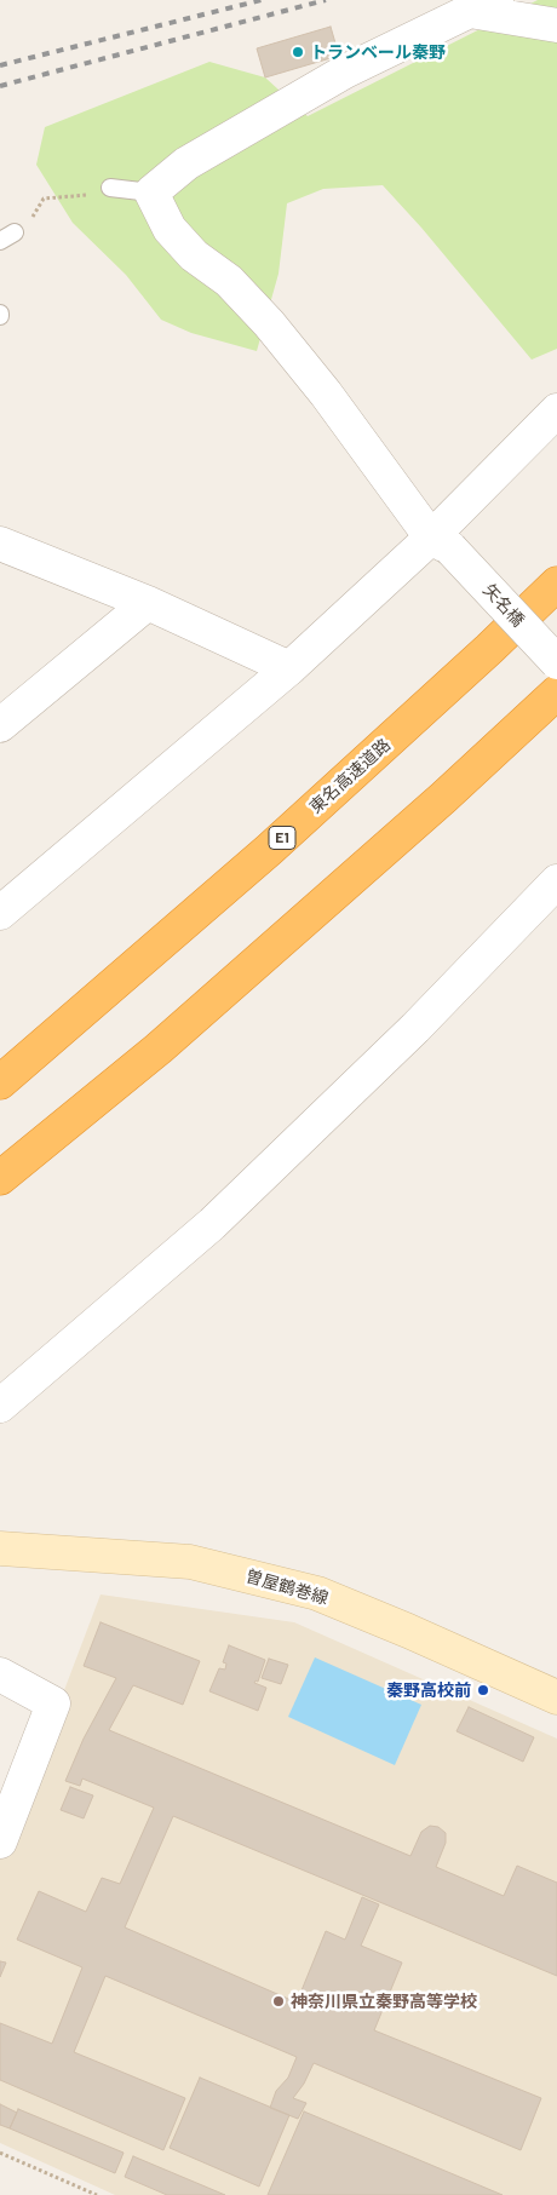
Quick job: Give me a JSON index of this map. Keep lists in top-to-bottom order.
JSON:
{
  "streets": {
    "highway": ["東名高速道路", "E1"],
    "main road": ["曽屋鶴巻線"],
    "street": ["矢名橋"]
  },
  "places": ["トランベール秦野", "秦野高校前", "神奈川県立秦野高等学校"]
}
